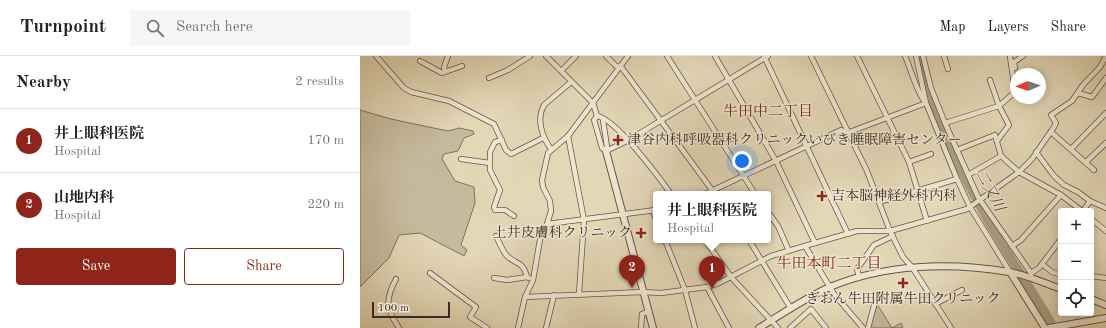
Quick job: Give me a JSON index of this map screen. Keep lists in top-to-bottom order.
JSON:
{
  "districts": ["牛田中二丁目", "牛田本町二丁目"],
  "water": ["二又川"],
  "places": {
    "health": [
      "津谷内科呼吸器科クリニックいびき睡眠障害センター",
      "吉本脳神経外科内科",
      "土井皮膚科クリニック",
      "ぎおん牛田附属牛田クリニック"
    ]
  },
  "scale_bar": "100 m",
  "north": "left",
  "page": {
    "header": "Turnpoint",
    "search": "Search here",
    "nav": ["Map", "Layers", "Share"],
    "heading": ["Nearby", "2 results"],
    "list": [
      {
        "mark": "1",
        "name": "井上眼科医院",
        "note": "Hospital",
        "value": "170 m"
      },
      {
        "mark": "2",
        "name": "山地内科",
        "note": "Hospital",
        "value": "220 m"
      }
    ],
    "popup": ["井上眼科医院", "Hospital"],
    "map_buttons": ["+", "−"],
    "buttons": ["Save", "Share"],
    "pins": ["2", "1"],
    "scale": "100 m"
  }
}
